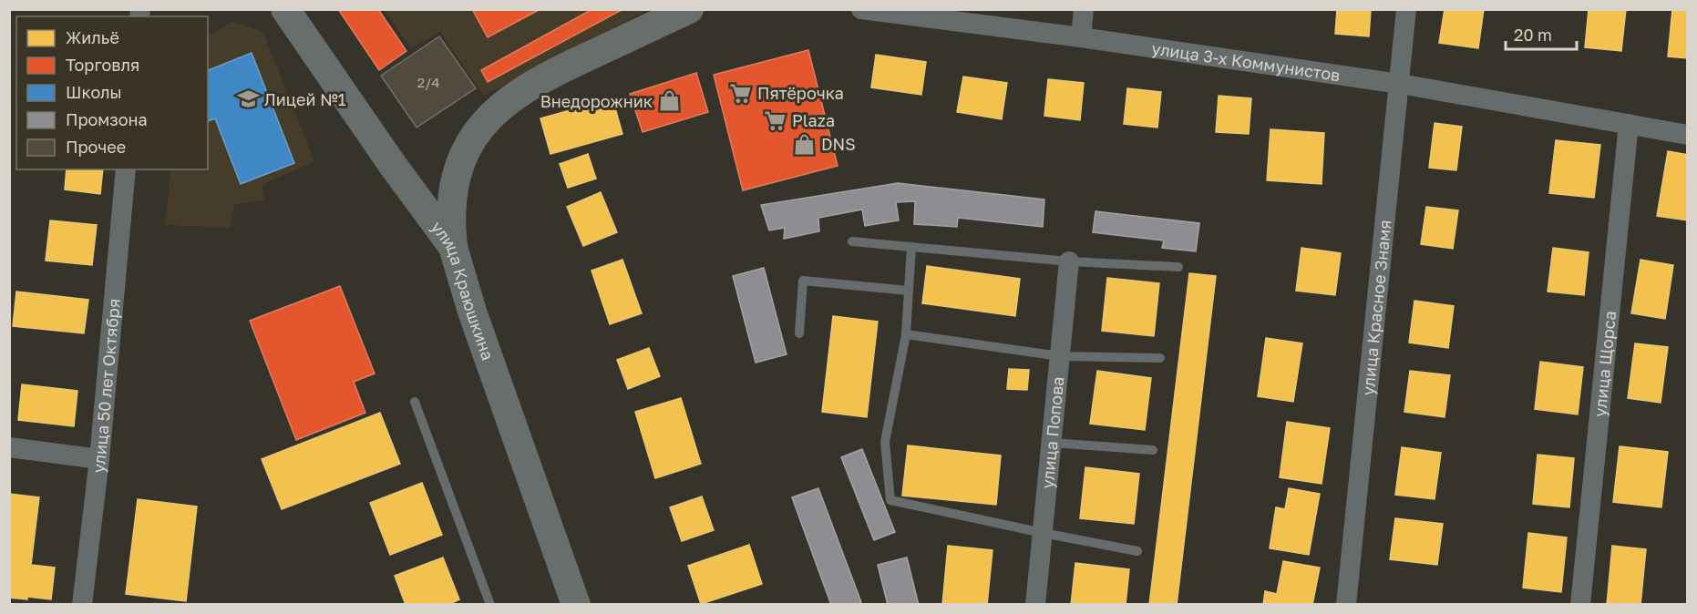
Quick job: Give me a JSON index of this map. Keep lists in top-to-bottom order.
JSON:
{
  "streets": {
    "main road": ["улица Краюшкина"],
    "street": [
      "улица 3-х Коммунистов",
      "улица Красное Знамя",
      "улица Щорса",
      "улица 50 лет Октября",
      "улица Попова"
    ]
  },
  "crossings": [
    ["улица 3-х Коммунистов", "улица Красное Знамя"],
    ["улица 3-х Коммунистов", "улица Щорса"]
  ],
  "places": {
    "supermarket": ["Пятёрочка", "Plaza"],
    "school or university": ["Лицей №1"],
    "shop": ["Внедорожник", "DNS"]
  },
  "house_numbers": ["2/4"],
  "legend": [
    "Жильё",
    "Торговля",
    "Школы",
    "Промзона",
    "Прочее"
  ],
  "scale_bar": "20 m"
}
